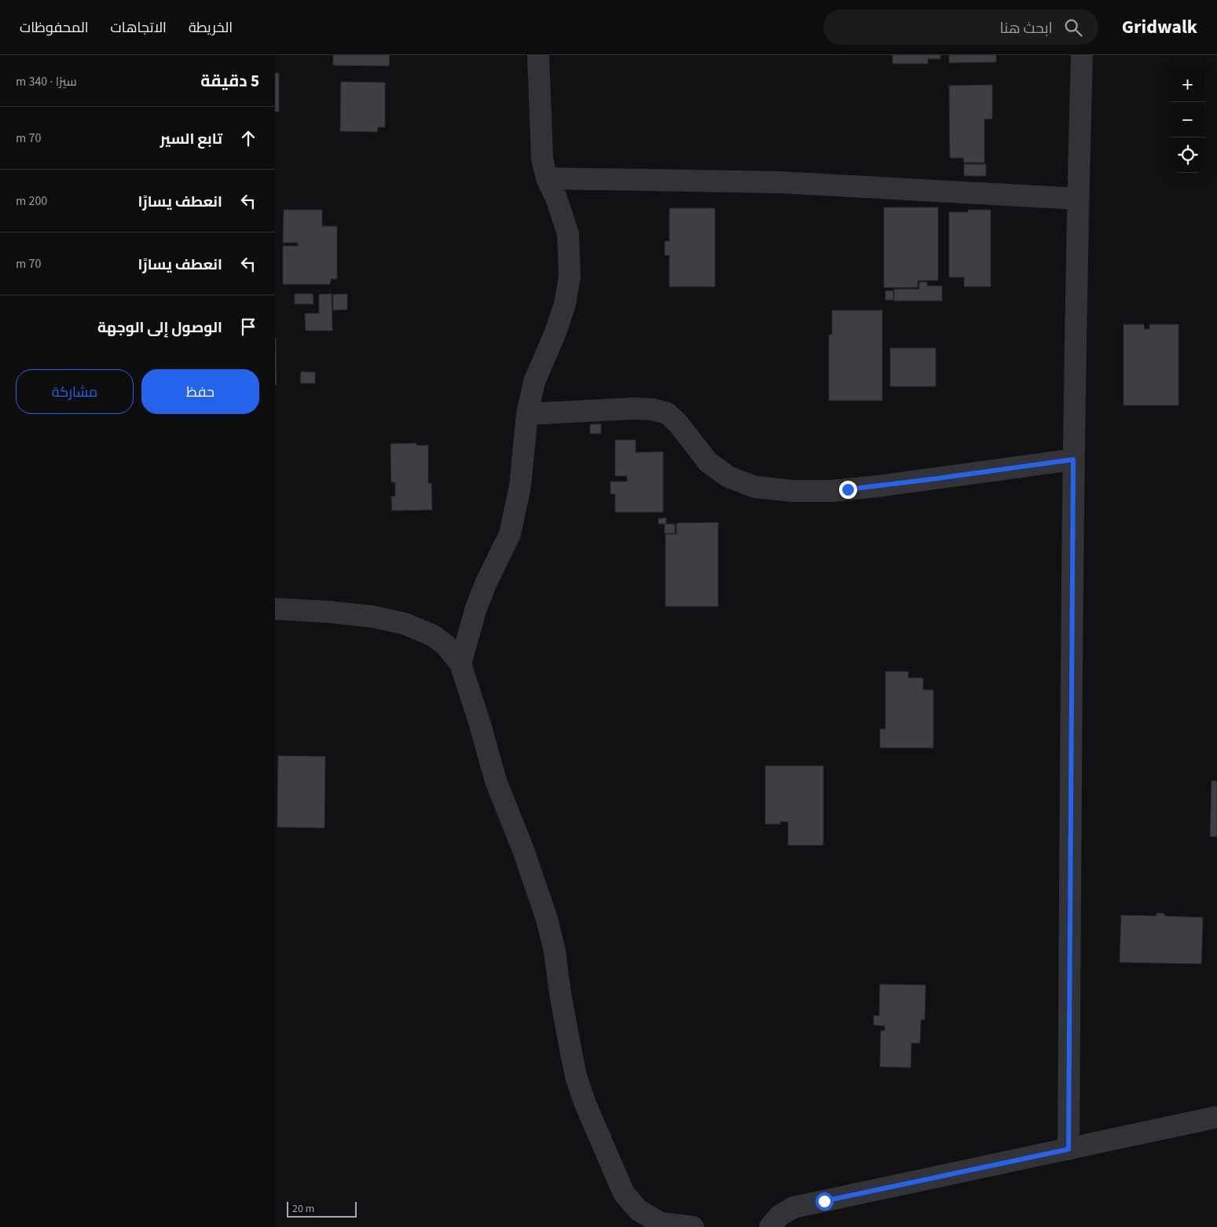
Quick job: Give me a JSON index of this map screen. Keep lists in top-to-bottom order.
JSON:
{
  "scale_bar": "20 m",
  "page": {
    "header": "Gridwalk",
    "search": "ابحث هنا",
    "nav": ["الخريطة", "الاتجاهات", "المحفوظات"],
    "heading": ["5 دقيقة", "سيرًا · 340 m"],
    "map_buttons": ["+", "−"],
    "list": [
      ["تابع السير", "70 m"],
      ["انعطف يسارًا", "200 m"],
      ["انعطف يسارًا", "70 m"],
      "الوصول إلى الوجهة"
    ],
    "buttons": ["حفظ", "مشاركة"],
    "scale": "20 m"
  }
}
